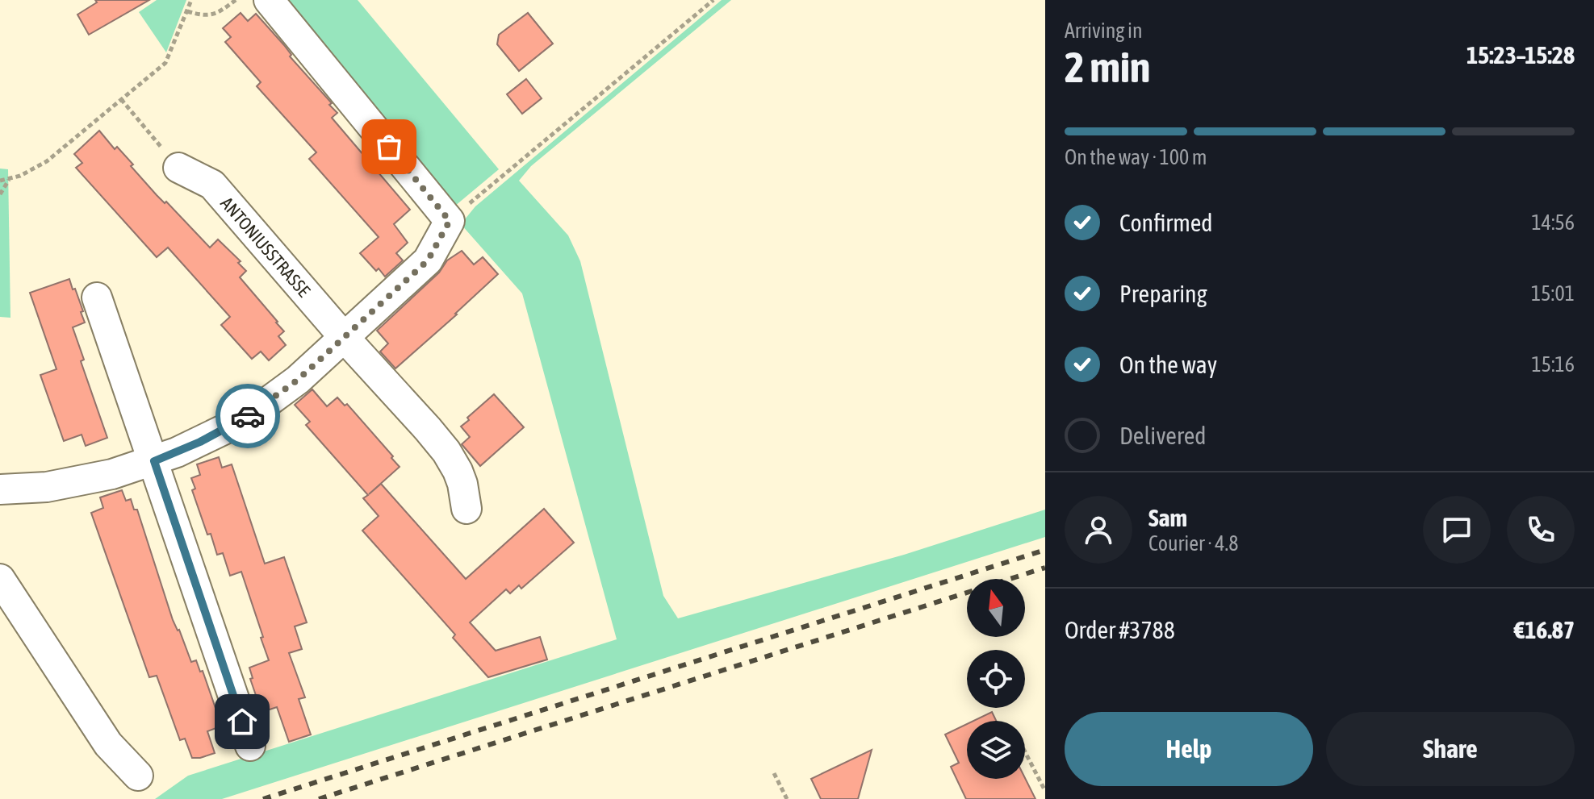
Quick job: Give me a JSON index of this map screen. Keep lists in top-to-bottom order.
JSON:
{
  "streets": {
    "street": ["ANTONIUSSTRASSE"]
  },
  "north": "top",
  "page": {
    "heading": ["2 min", "Arriving in", "15:23–15:28"],
    "panel": [
      "Sam",
      "Courier · 4.8",
      "Order #3788",
      "€16.87"
    ],
    "bar": "On the way · 100 m",
    "list": [
      ["Confirmed", "14:56"],
      ["Preparing", "15:01"],
      ["On the way", "15:16"],
      "Delivered"
    ],
    "buttons": ["Help", "Share"]
  }
}
